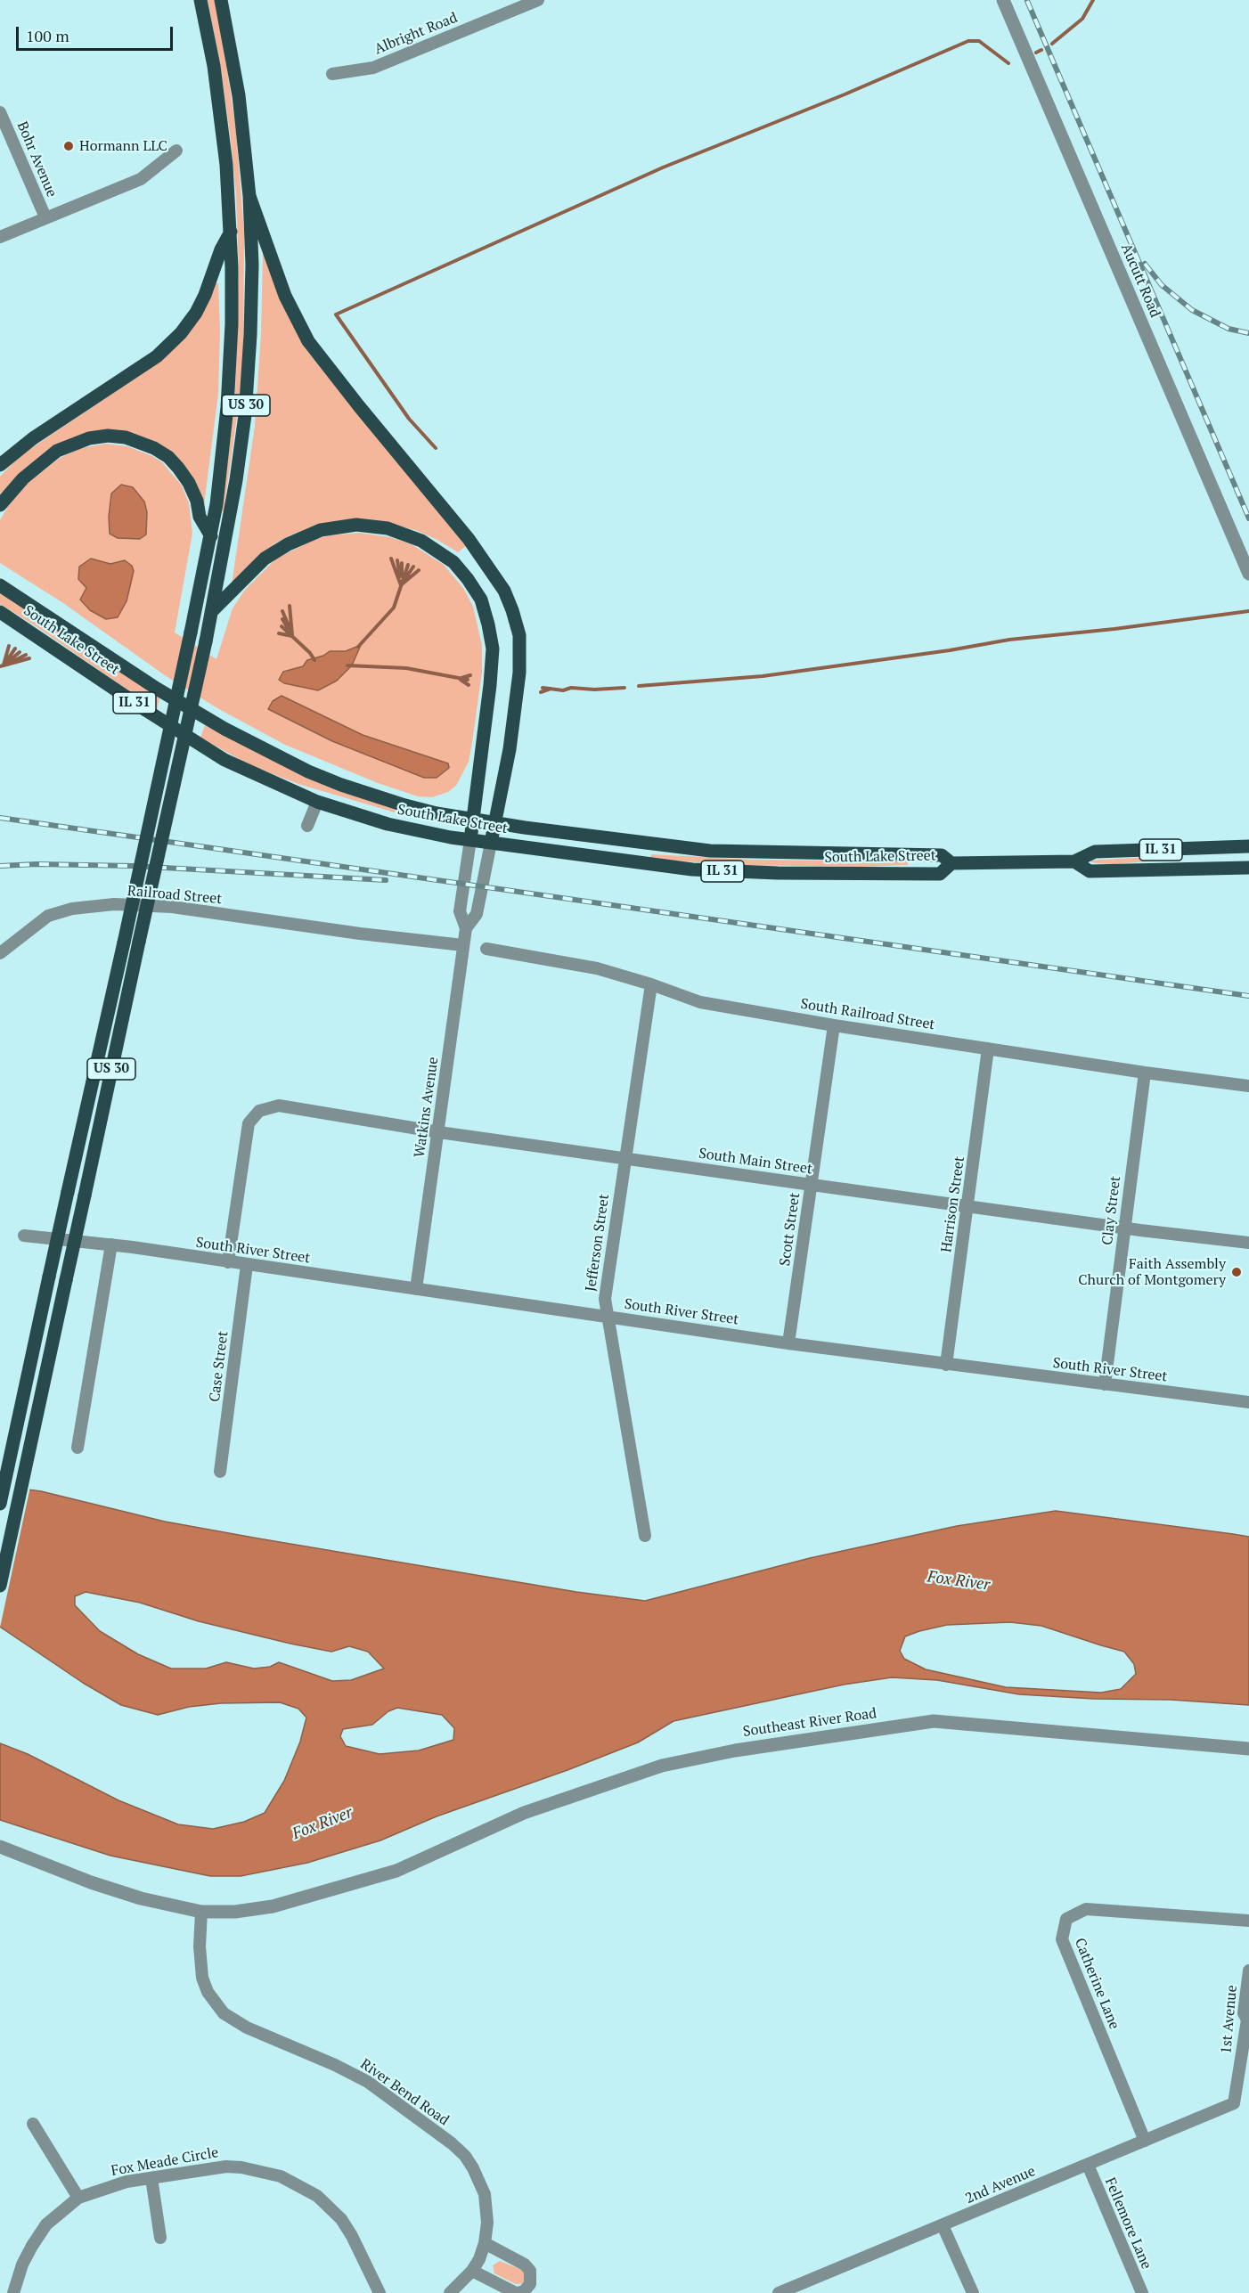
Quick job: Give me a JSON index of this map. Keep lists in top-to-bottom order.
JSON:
{
  "streets": {
    "main road": ["US 30", "South Lake Street", "IL 31"],
    "street": [
      "Albright Road",
      "Bohr Avenue",
      "Aucutt Road",
      "Railroad Street",
      "South Railroad Street",
      "Watkins Avenue",
      "South Main Street",
      "Harrison Street",
      "Clay Street",
      "Scott Street",
      "Jefferson Street",
      "South River Street",
      "Case Street",
      "Southeast River Road",
      "Catherine Lane",
      "1st Avenue",
      "River Bend Road",
      "Fox Meade Circle",
      "2nd Avenue",
      "Fellemore Lane"
    ]
  },
  "crossings": [
    ["South Lake Street", "Watkins Avenue"],
    ["Railroad Street", "Watkins Avenue"],
    ["South Railroad Street", "Harrison Street"],
    ["South Railroad Street", "Clay Street"],
    ["South Railroad Street", "Scott Street"],
    ["South Railroad Street", "Jefferson Street"],
    ["Watkins Avenue", "South Main Street"],
    ["Watkins Avenue", "South River Street"],
    ["South Main Street", "Harrison Street"],
    ["South Main Street", "Clay Street"],
    ["South Main Street", "Scott Street"],
    ["South Main Street", "Jefferson Street"],
    ["South Main Street", "South River Street"],
    ["Harrison Street", "South River Street"],
    ["Clay Street", "South River Street"],
    ["Scott Street", "South River Street"],
    ["Jefferson Street", "South River Street"],
    ["South River Street", "Case Street"],
    ["Southeast River Road", "River Bend Road"],
    ["Catherine Lane", "2nd Avenue"],
    ["1st Avenue", "2nd Avenue"],
    ["2nd Avenue", "Fellemore Lane"]
  ],
  "water": ["Fox River"],
  "places": ["Hormann LLC", "Faith Assembly Church of Montgomery"],
  "scale_bar": "100 m"
}
